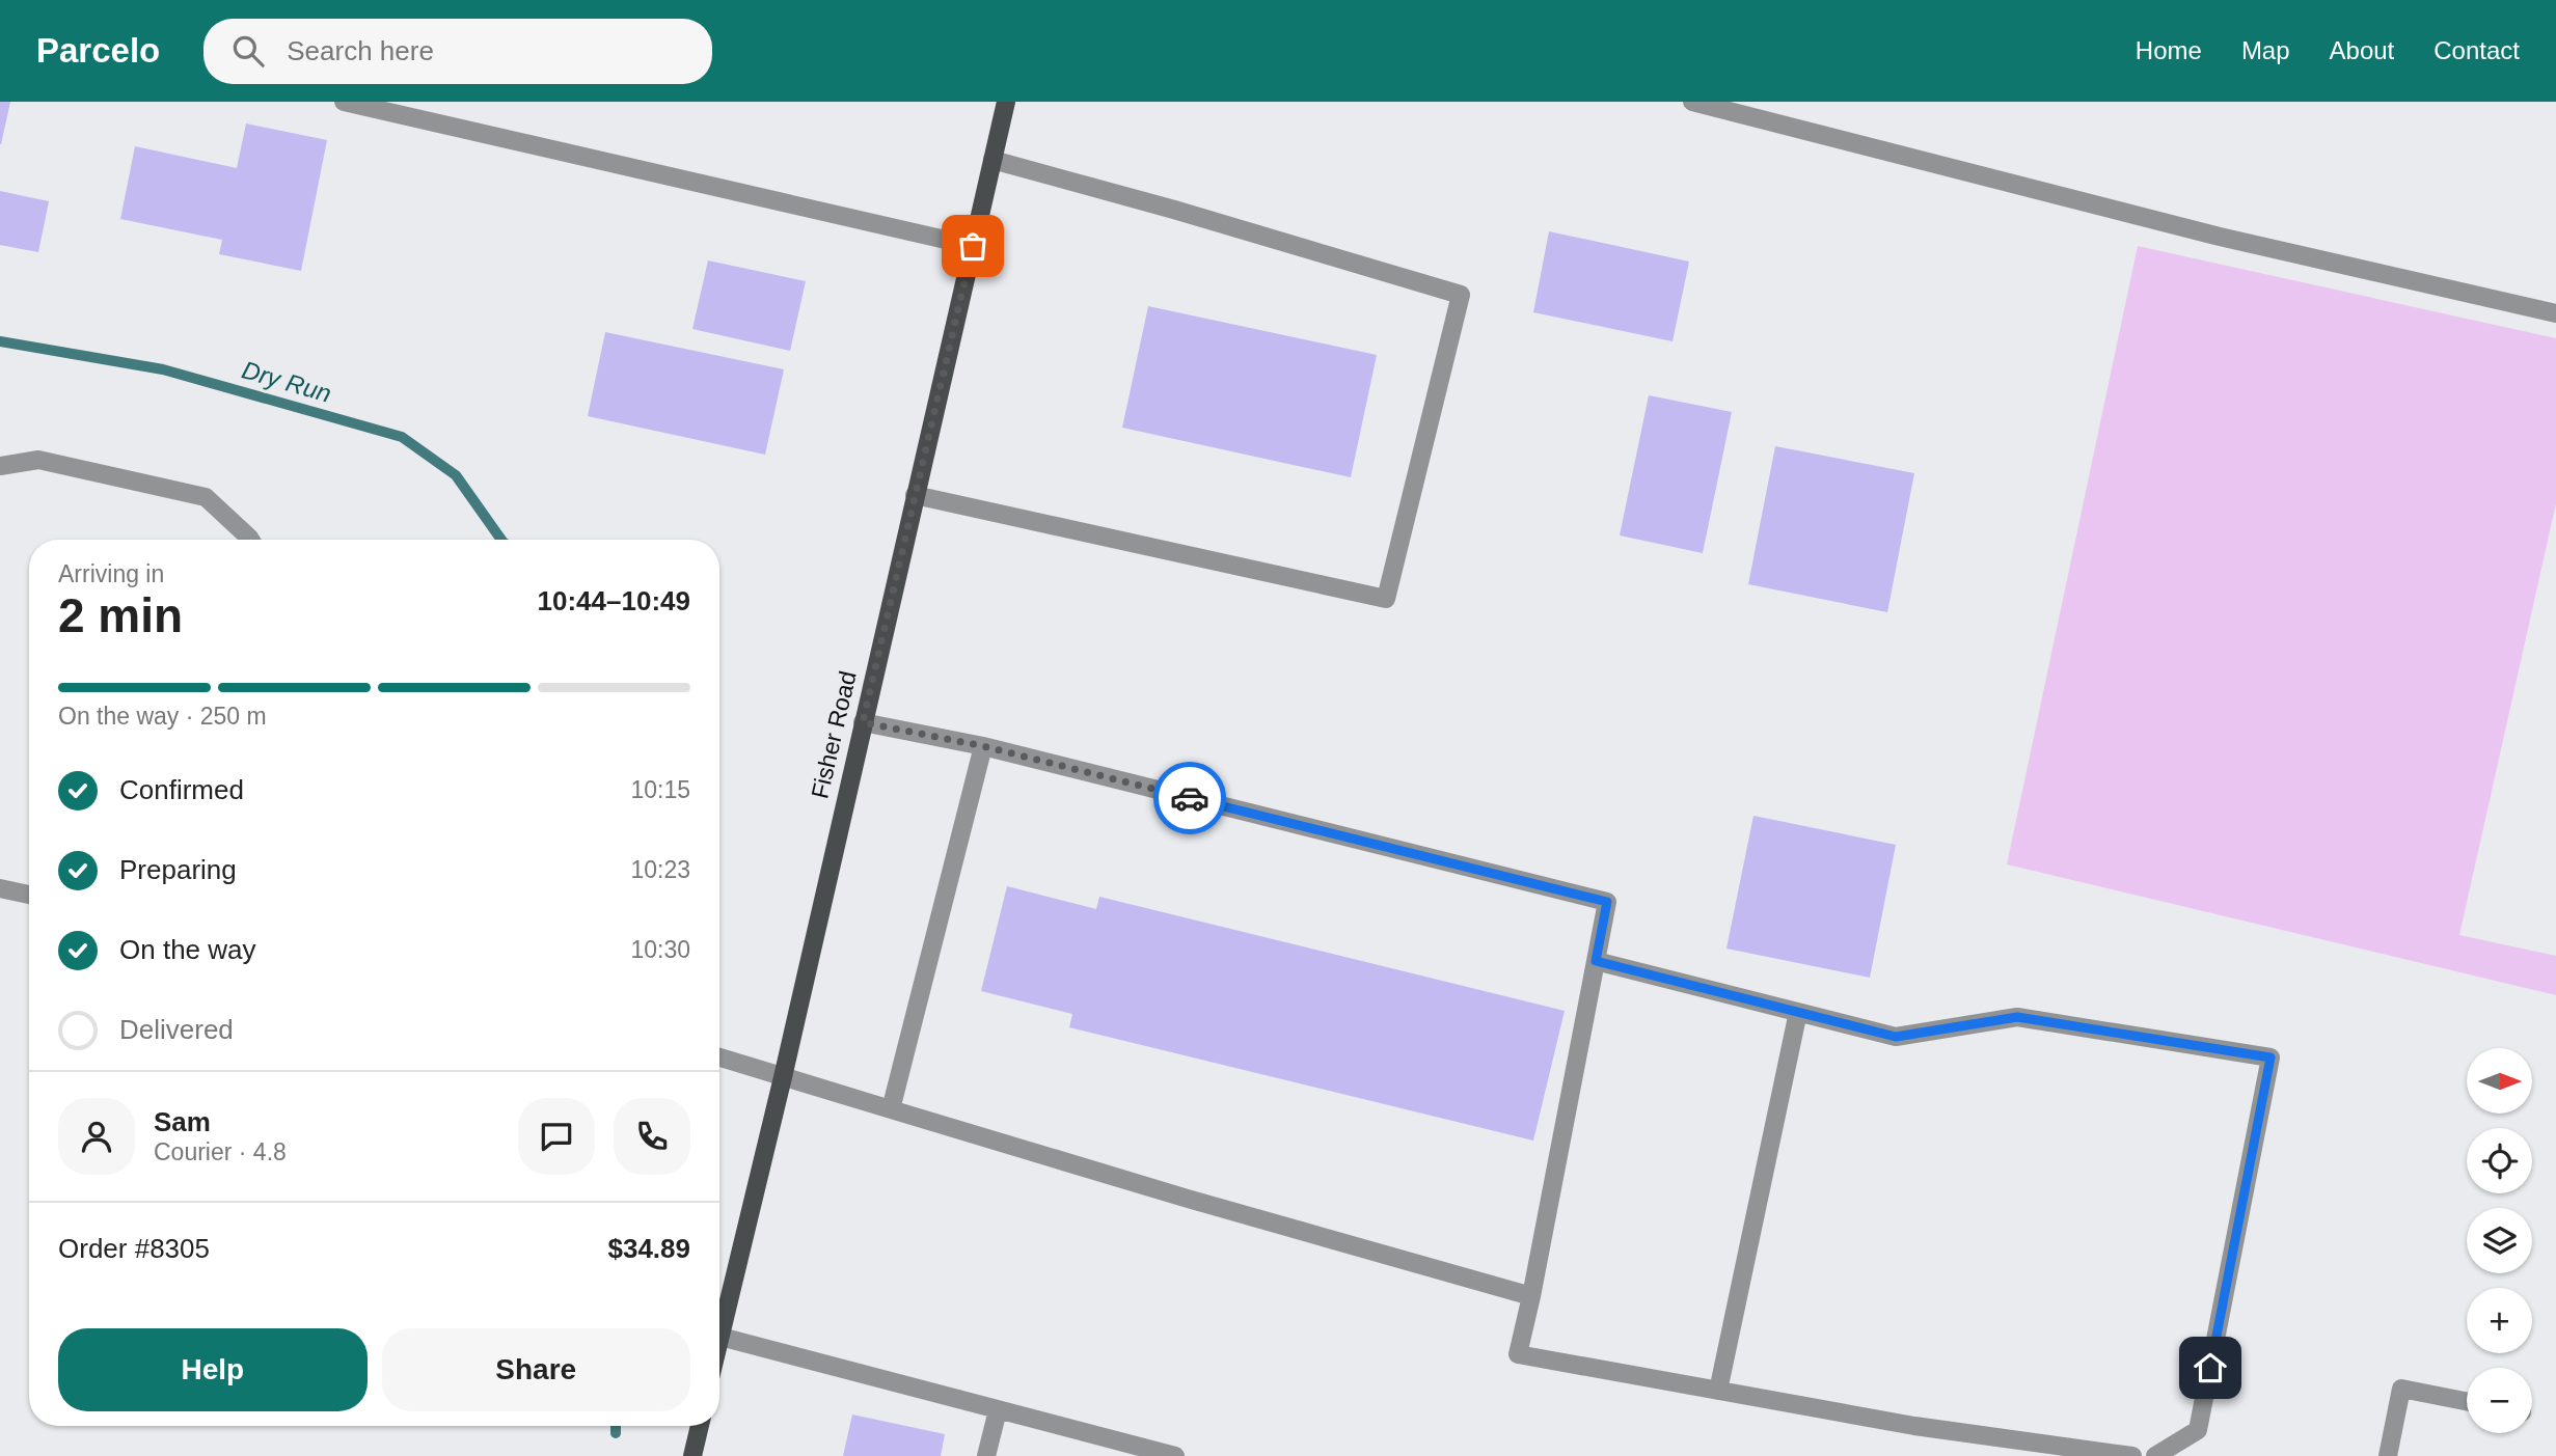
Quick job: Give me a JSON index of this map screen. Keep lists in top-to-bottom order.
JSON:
{
  "streets": {
    "main road": ["Fisher Road"]
  },
  "water": ["Dry Run"],
  "north": "right",
  "page": {
    "header": "Parcelo",
    "search": "Search here",
    "nav": [
      "Home",
      "Map",
      "About",
      "Contact"
    ],
    "heading": ["2 min", "Arriving in", "10:44–10:49"],
    "panel": [
      "Sam",
      "Courier · 4.8",
      "Order #8305",
      "$34.89"
    ],
    "bar": "On the way · 250 m",
    "list": [
      ["Confirmed", "10:15"],
      ["Preparing", "10:23"],
      ["On the way", "10:30"],
      "Delivered"
    ],
    "map_buttons": ["+", "−"],
    "buttons": ["Help", "Share"]
  }
}
